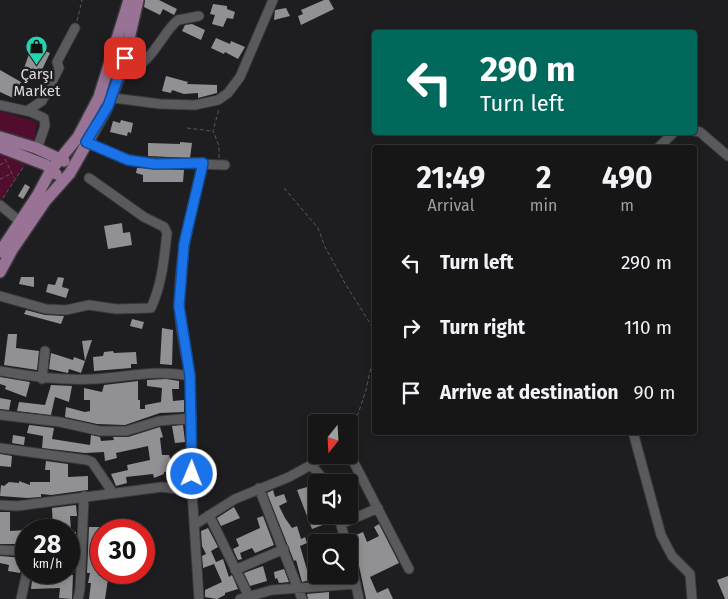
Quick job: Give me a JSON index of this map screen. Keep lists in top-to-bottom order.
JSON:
{
  "places": {
    "shop": ["Çarşı Market"]
  },
  "north": "bottom",
  "page": {
    "turn": ["290 m", "Turn left"],
    "eta": [
      "21:49",
      "Arrival",
      "2",
      "min",
      "490",
      "m"
    ],
    "list": [
      {
        "name": "Turn left",
        "value": "290 m"
      },
      {
        "name": "Turn right",
        "value": "110 m"
      },
      {
        "name": "Arrive at destination",
        "value": "90 m"
      }
    ],
    "speed": "28 km/h",
    "limit": "30"
  }
}
